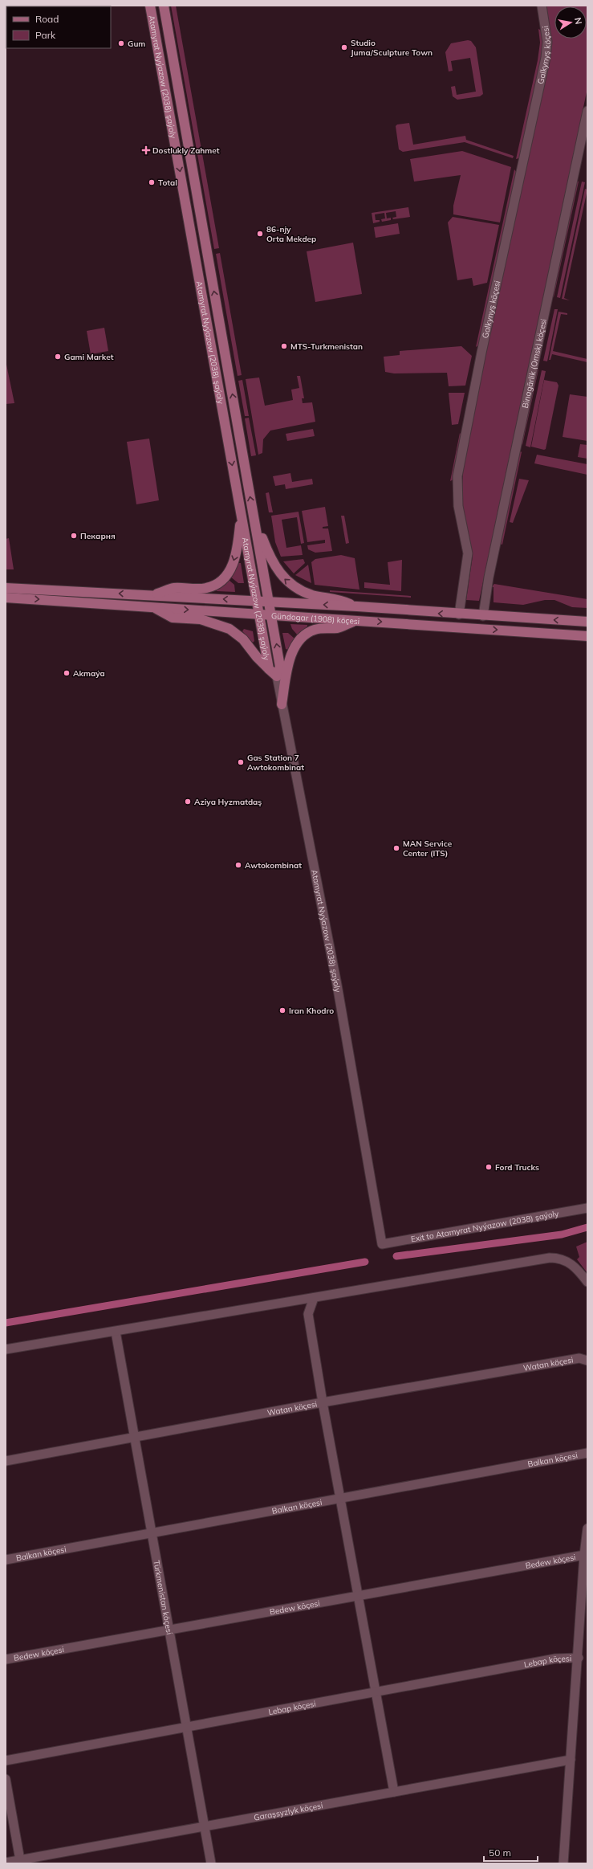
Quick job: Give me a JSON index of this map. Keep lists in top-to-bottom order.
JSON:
{
  "streets": {
    "main road": ["Atamyrat Nyýazow (2038) şaýoly", "Gündogar (1908) köçesi"],
    "street": [
      "Galkynyş köçesi",
      "Binagärlik (Omsk) köçesi",
      "Exit to Atamyrat Nyýazow (2038) şaýoly",
      "Watan köçesi",
      "Balkan köçesi",
      "Bedew köçesi",
      "Türkmenistan köçesi",
      "Lebap köçesi",
      "Garaşsyzlyk köçesi"
    ]
  },
  "crossings": [
    ["Galkynyş köçesi", "Gündogar (1908) köçesi"],
    ["Atamyrat Nyýazow (2038) şaýoly", "Gündogar (1908) köçesi"],
    ["Atamyrat Nyýazow (2038) şaýoly", "Exit to Atamyrat Nyýazow (2038) şaýoly"],
    ["Binagärlik (Omsk) köçesi", "Gündogar (1908) köçesi"],
    ["Watan köçesi", "Türkmenistan köçesi"],
    ["Balkan köçesi", "Türkmenistan köçesi"],
    ["Bedew köçesi", "Türkmenistan köçesi"],
    ["Türkmenistan köçesi", "Lebap köçesi"],
    ["Türkmenistan köçesi", "Garaşsyzlyk köçesi"]
  ],
  "places": {
    "other": [
      "Gum",
      "Studio Juma/Sculpture Town",
      "Total",
      "86-njy Orta Mekdep",
      "MTS-Turkmenistan",
      "Gami Market",
      "Пекарня",
      "Аkmaýa",
      "Gas Station 7 Awtokombinat",
      "Aziya Hyzmatdaş",
      "MAN Service Center (ITS)",
      "Awtokombinat",
      "Iran Khodro",
      "Ford Trucks"
    ],
    "health": ["Dostlukly Zahmet"]
  },
  "legend": ["Road", "Park"],
  "scale_bar": "50 m",
  "north": "right"
}
